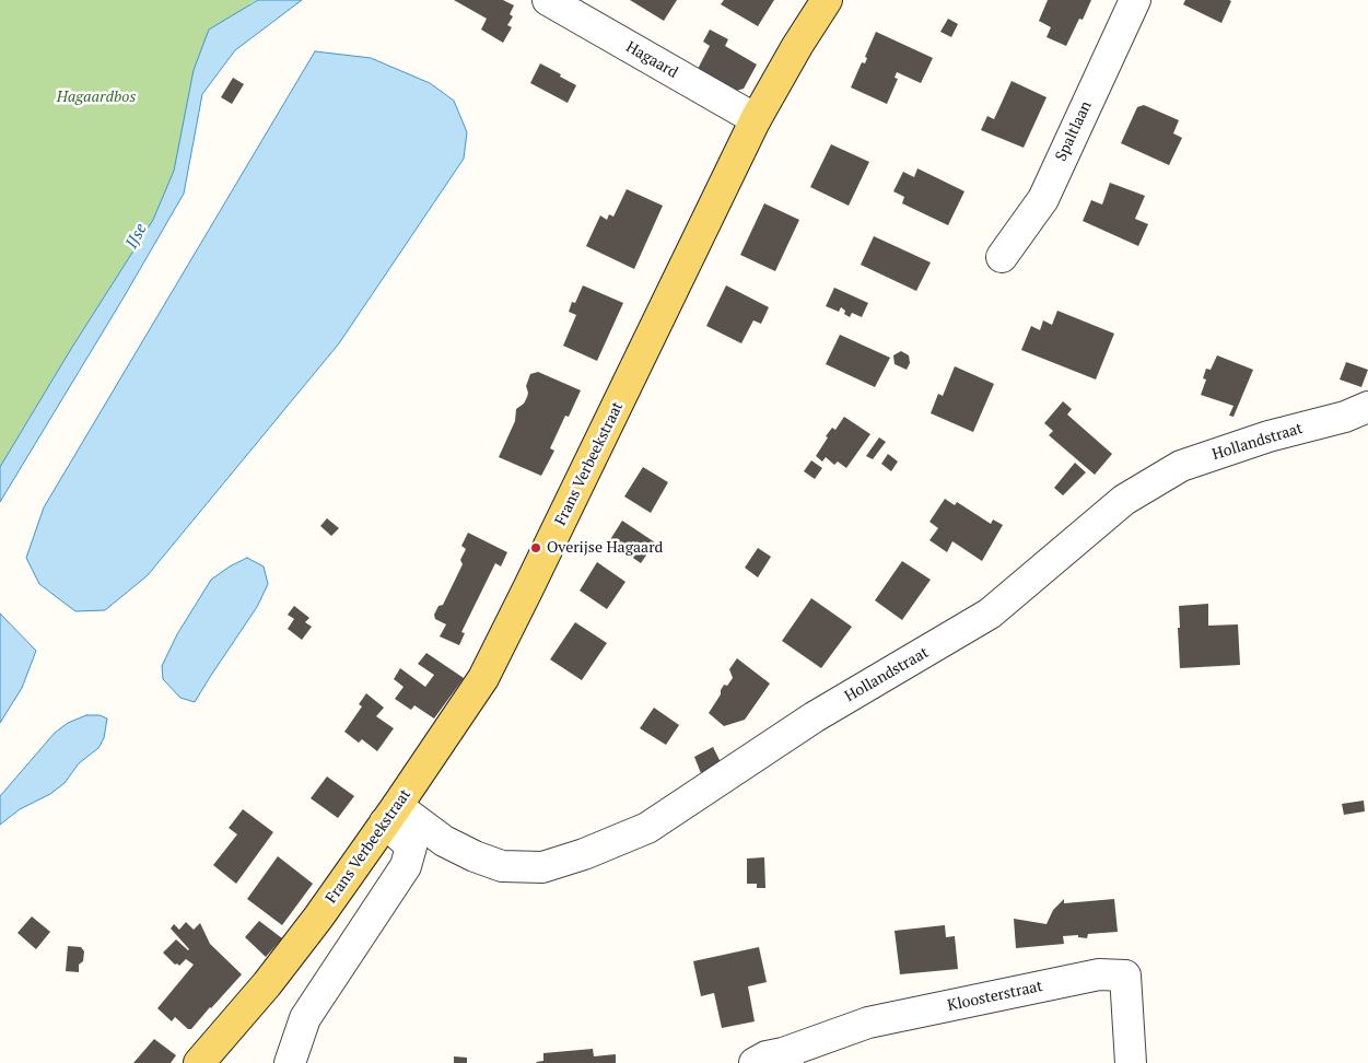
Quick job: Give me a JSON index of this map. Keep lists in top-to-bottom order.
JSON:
{
  "streets": {
    "main road": ["Frans Verbeekstraat"],
    "street": [
      "Hagaard",
      "Spaltlaan",
      "Hollandstraat",
      "Kloosterstraat"
    ]
  },
  "crossings": [
    ["Hagaard", "Frans Verbeekstraat"],
    ["Hollandstraat", "Frans Verbeekstraat"]
  ],
  "water": ["IJse"],
  "parks": ["Hagaardbos"],
  "places": ["Overijse Hagaard"]
}
